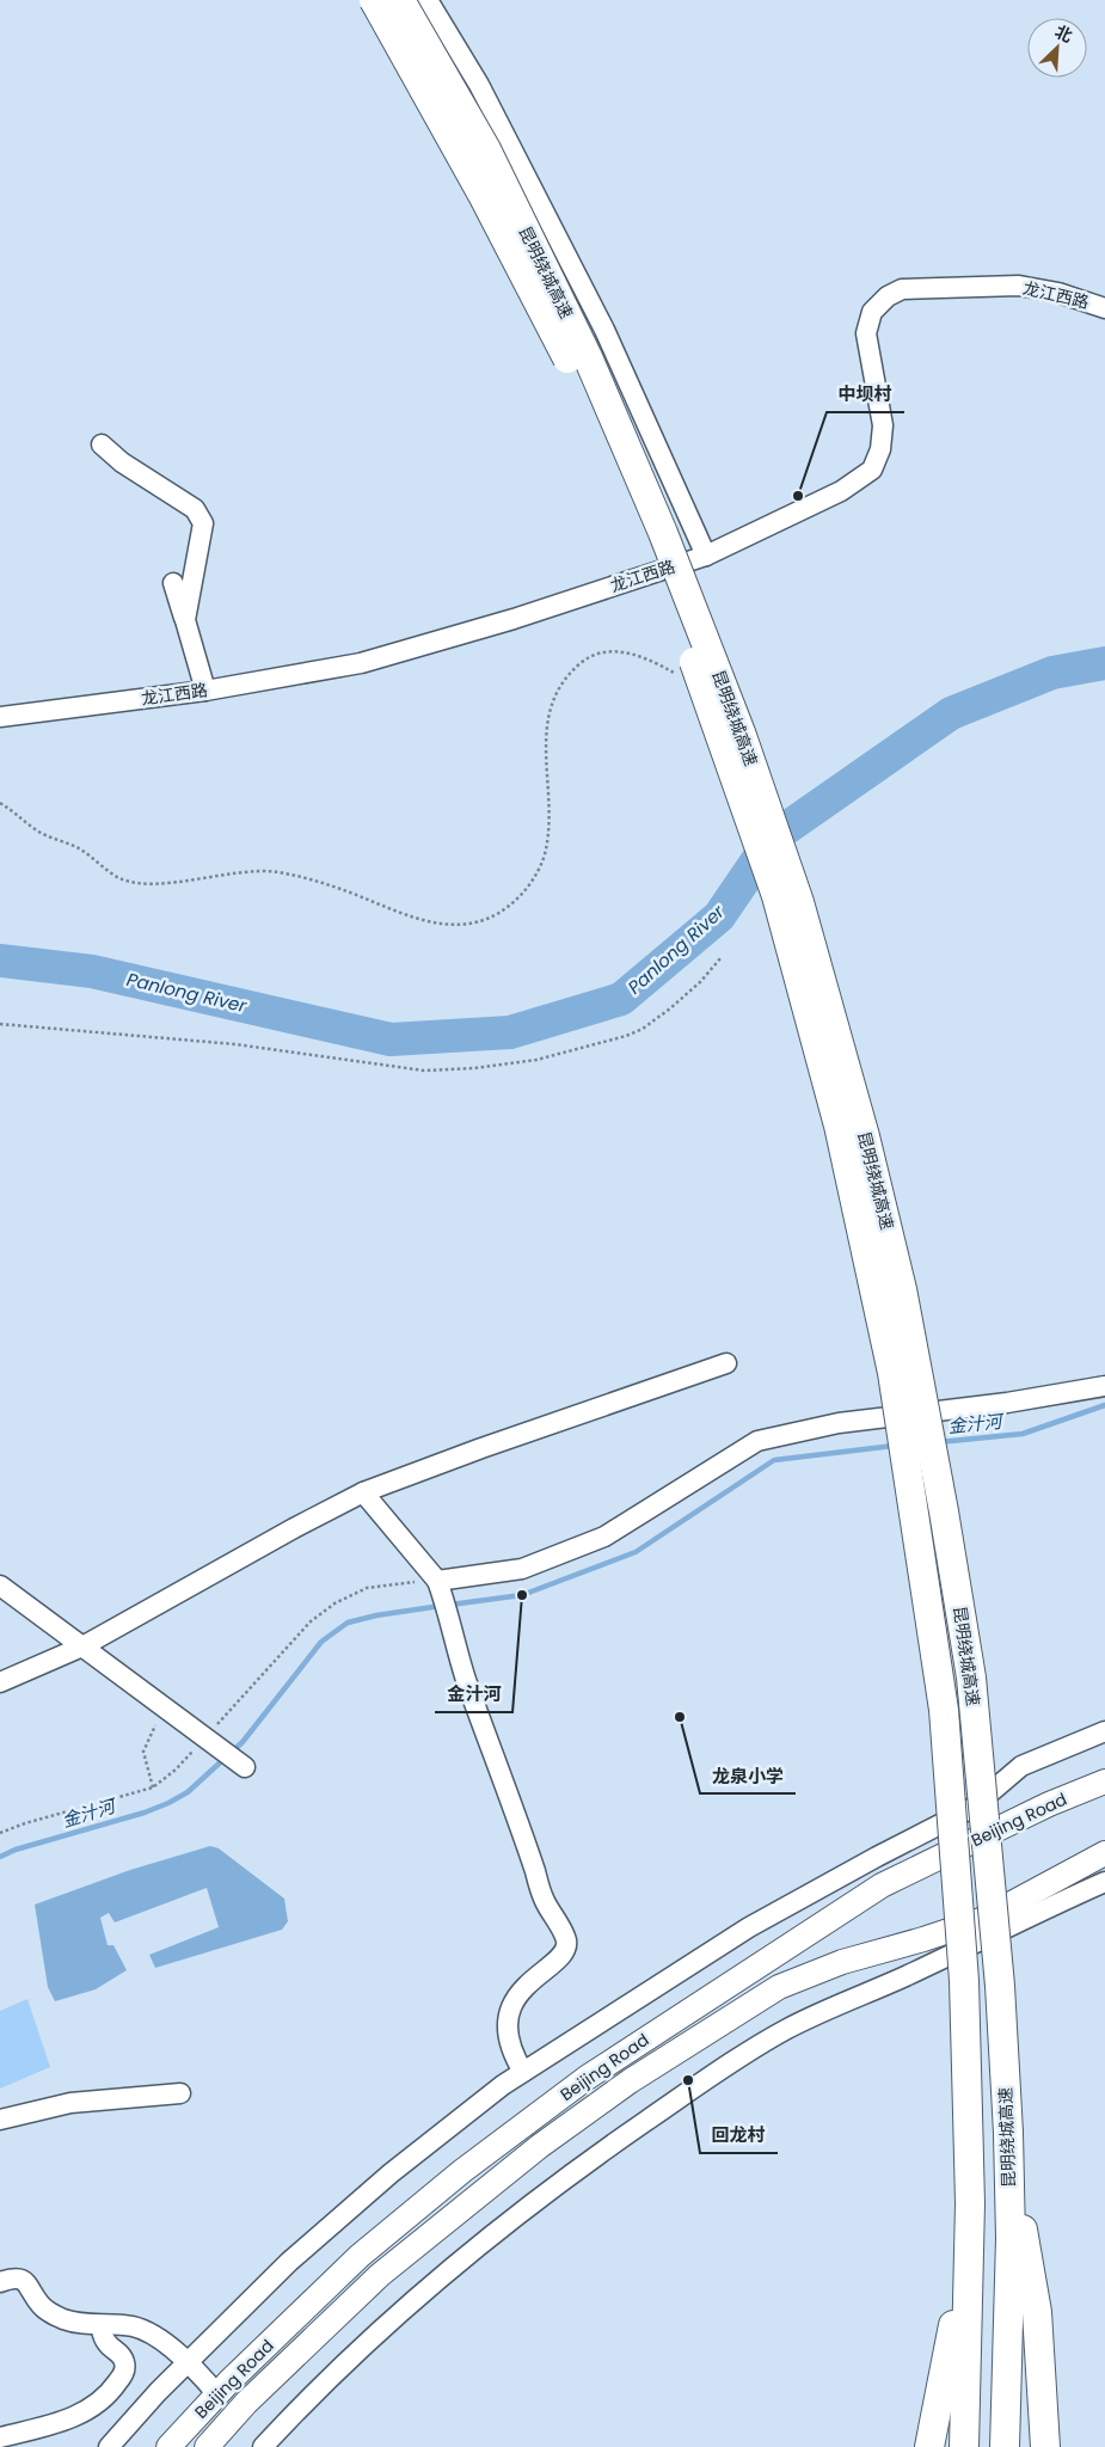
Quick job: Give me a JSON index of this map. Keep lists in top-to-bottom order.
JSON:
{
  "streets": {
    "highway": ["昆明绕城高速"],
    "main road": ["Beijing Road"],
    "street": ["龙江西路"]
  },
  "water": ["Panlong River", "金汁河"],
  "places": [
    "中坝村",
    "金汁河",
    "龙泉小学",
    "回龙村"
  ],
  "north": "top right"
}
